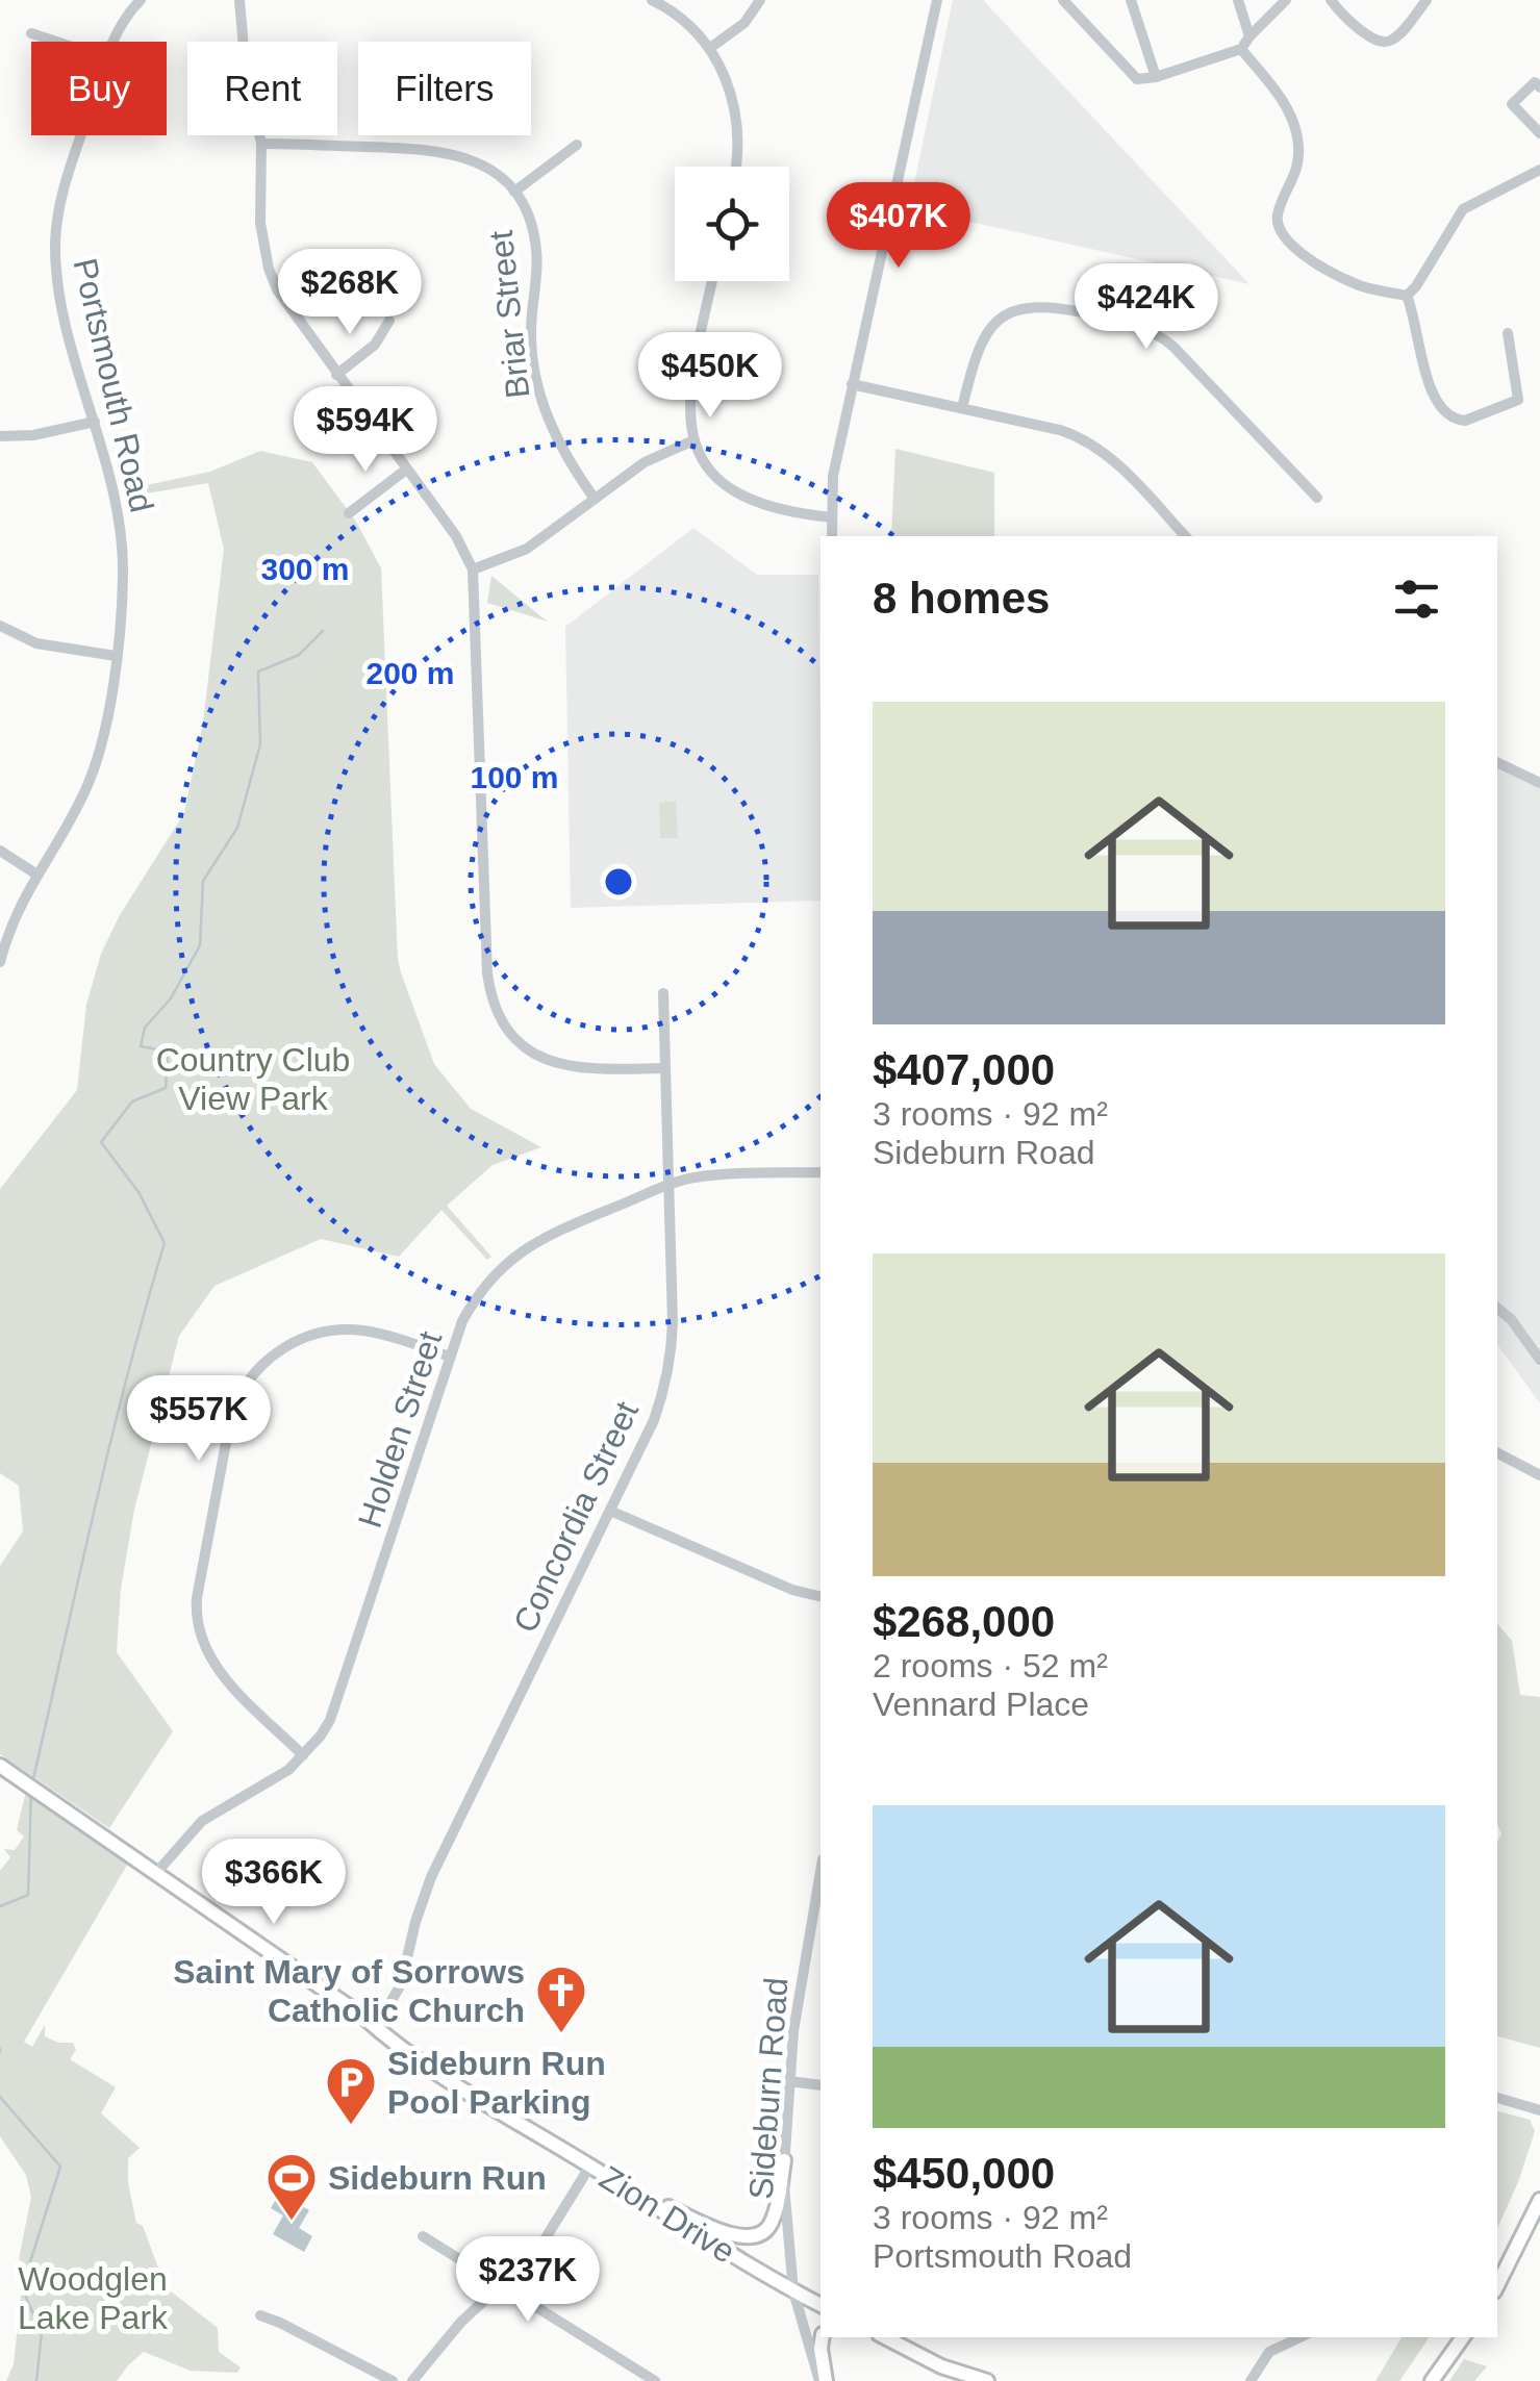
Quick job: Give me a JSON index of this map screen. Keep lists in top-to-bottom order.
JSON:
{
  "streets": {
    "main road": ["Zion Drive"],
    "street": [
      "Briar Street",
      "Portsmouth Road",
      "Holden Street",
      "Concordia Street",
      "Sideburn Road"
    ]
  },
  "crossings": [
    ["Holden Street", "Concordia Street"],
    ["Holden Street", "Zion Drive"],
    ["Concordia Street", "Zion Drive"],
    ["Sideburn Road", "Zion Drive"]
  ],
  "parks": ["Country Club View Park", "Woodglen Lake Park"],
  "places": {
    "church": ["Saint Mary of Sorrows Catholic Church"],
    "parking": ["Sideburn Run Pool Parking"],
    "sports": ["Sideburn Run"]
  },
  "page": {
    "chip": ["Buy", "Rent", "Filters"],
    "price": [
      "$407K",
      "$268K",
      "$424K",
      "$450K",
      "$594K",
      "$557K",
      "$366K",
      "$237K"
    ],
    "heading": "8 homes",
    "list": [
      {
        "name": "$407,000",
        "note": "3 rooms · 92 m² · Sideburn Road"
      },
      {
        "name": "$268,000",
        "note": "2 rooms · 52 m² · Vennard Place"
      },
      {
        "name": "$450,000",
        "note": "3 rooms · 92 m² · Portsmouth Road"
      }
    ]
  },
  "rings": ["300 m", "200 m", "100 m"]
}
